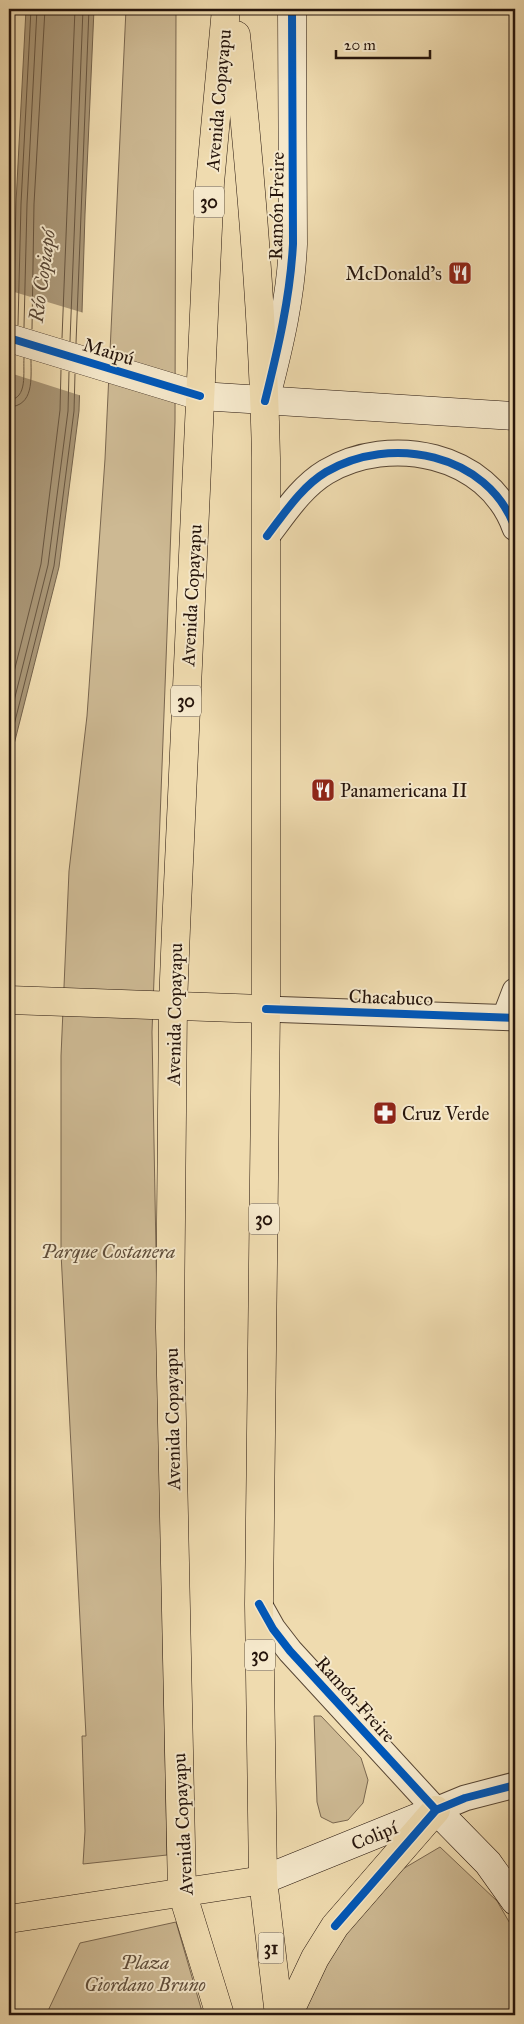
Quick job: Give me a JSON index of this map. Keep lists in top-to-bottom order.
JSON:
{
  "streets": {
    "highway": [
      "Avenida Copayapu",
      "30",
      "Chacabuco",
      "31"
    ],
    "main road": ["Ramón Freire", "Maipú", "Colipí"]
  },
  "crossings": [
    ["Avenida Copayapu", "Ramón Freire"],
    ["Avenida Copayapu", "Maipú"],
    ["Avenida Copayapu", "Chacabuco"],
    ["Avenida Copayapu", "Colipí"],
    ["Ramón Freire", "Maipú"],
    ["Ramón Freire", "Colipí"]
  ],
  "water": ["Río Copiapó"],
  "parks": ["Parque Costanera", "Plaza Giordano Bruno"],
  "places": {
    "restaurant": ["McDonald's", "Panamericana II"],
    "pharmacy": ["Cruz Verde"]
  },
  "scale_bar": "20 m"
}
